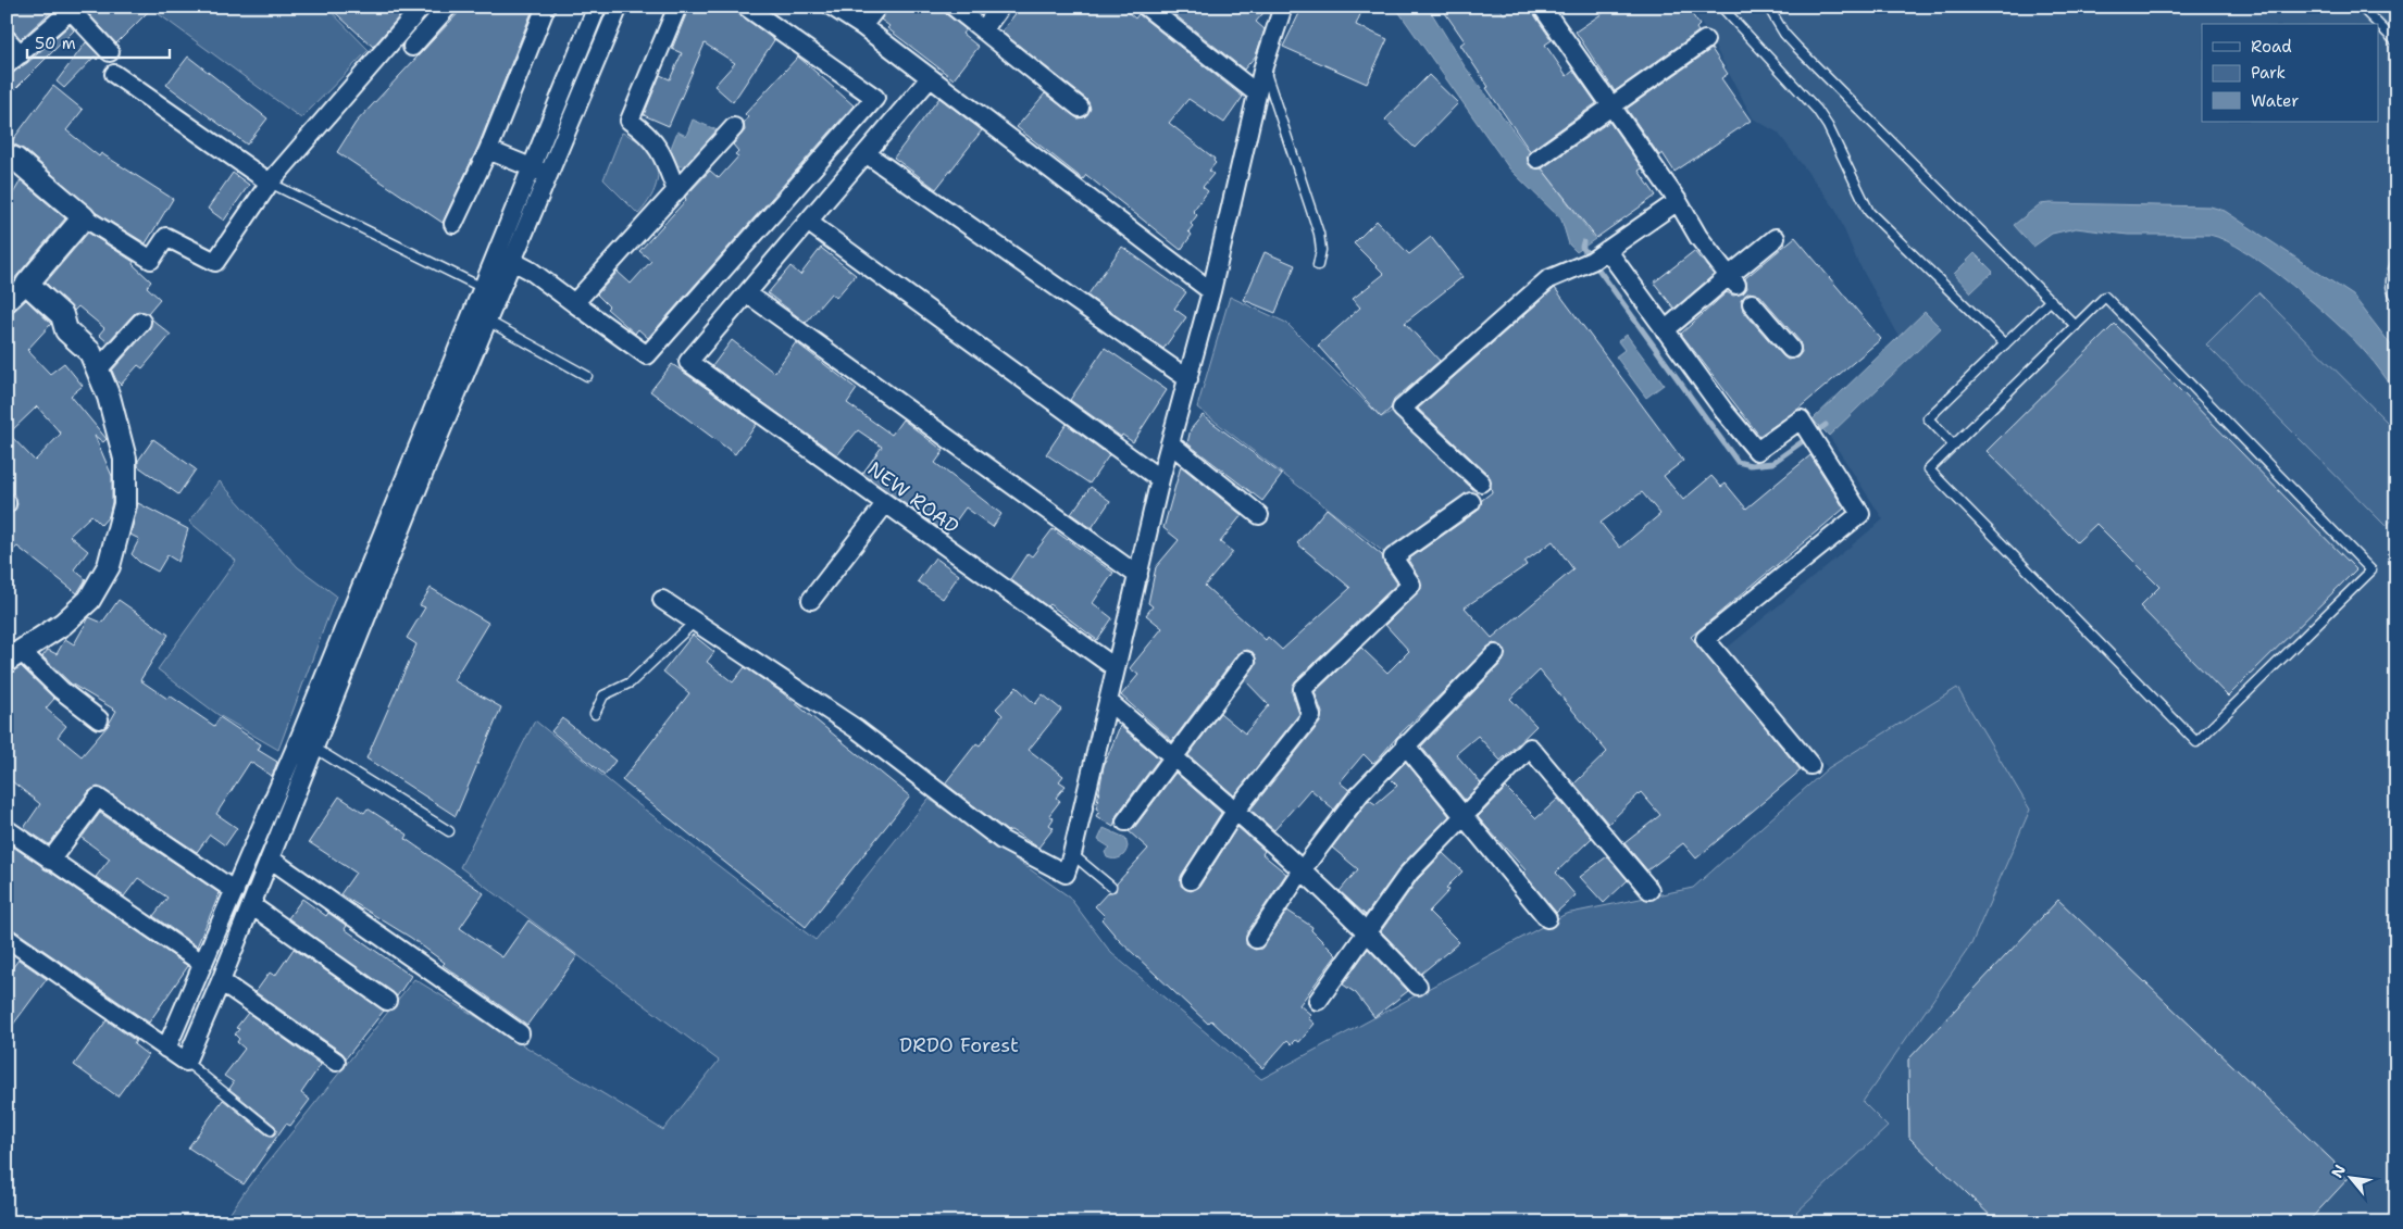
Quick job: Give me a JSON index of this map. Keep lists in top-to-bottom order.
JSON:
{
  "streets": {
    "street": ["NEW ROAD"]
  },
  "parks": ["DRDO Forest"],
  "legend": ["Road", "Park", "Water"],
  "scale_bar": "50 m",
  "north": "top left"
}
